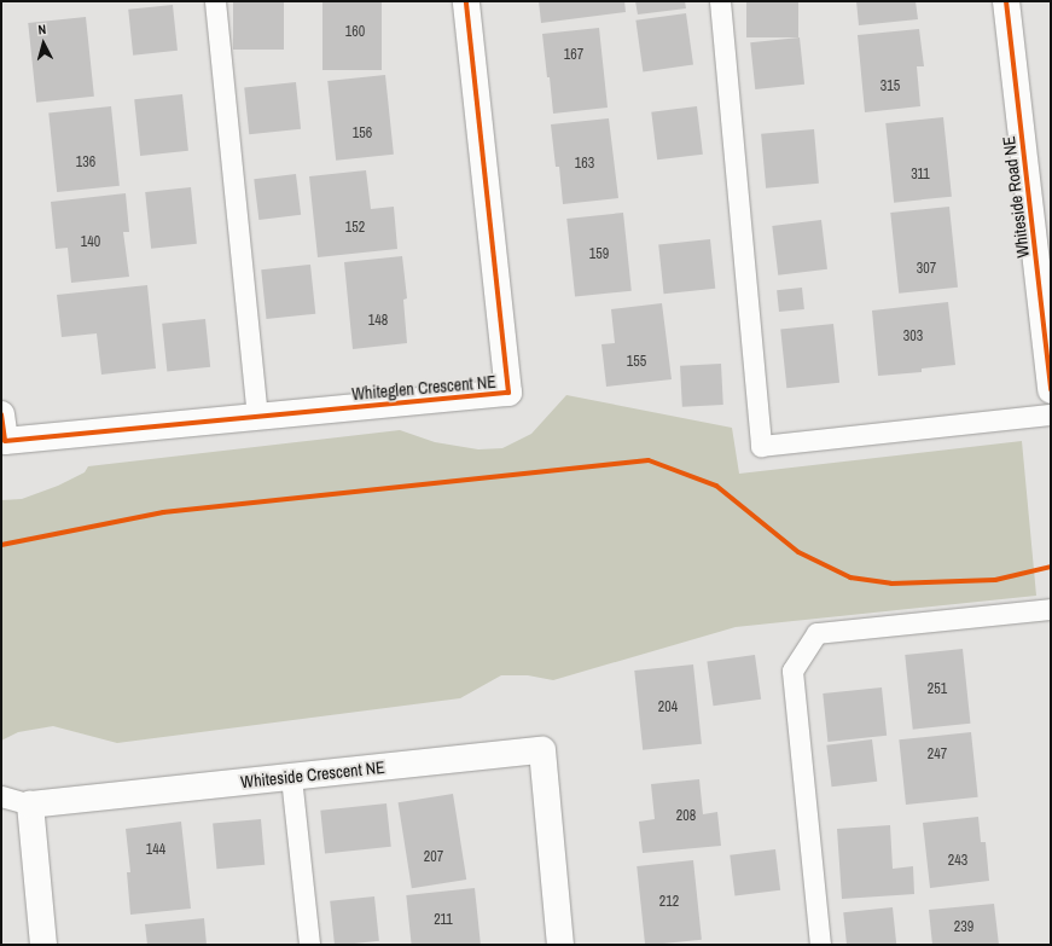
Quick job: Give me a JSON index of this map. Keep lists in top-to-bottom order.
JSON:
{
  "streets": {
    "street": ["Whiteside Road NE", "Whiteglen Crescent NE", "Whiteside Crescent NE"]
  },
  "house_numbers": [
    "160",
    "167",
    "315",
    "156",
    "136",
    "163",
    "311",
    "152",
    "140",
    "159",
    "307",
    "148",
    "303",
    "155",
    "251",
    "204",
    "247",
    "208",
    "144",
    "207",
    "243",
    "212",
    "211",
    "239"
  ],
  "north": "top"
}
